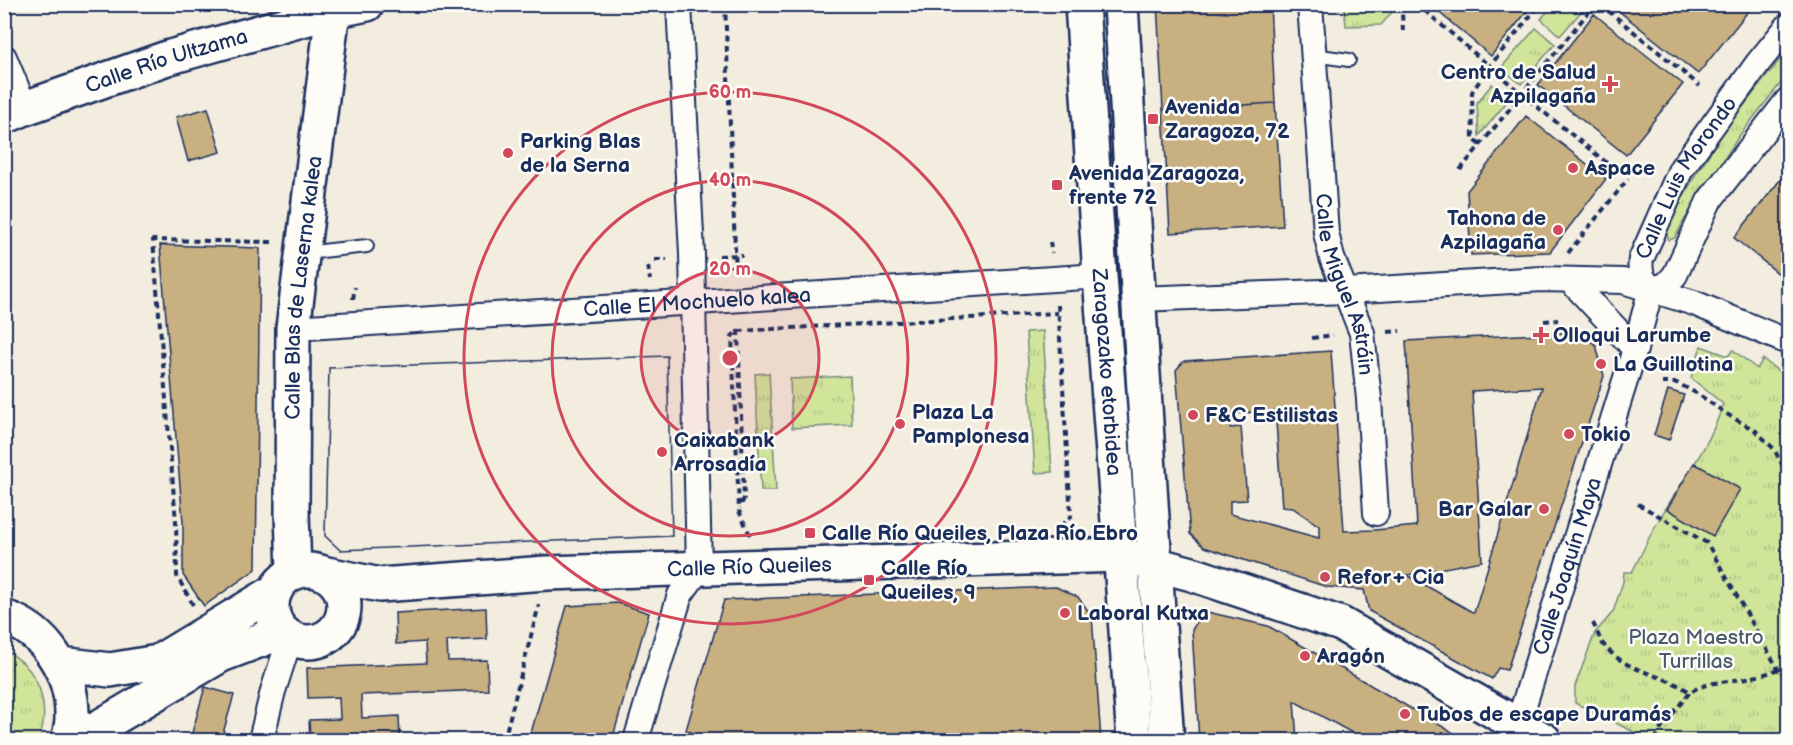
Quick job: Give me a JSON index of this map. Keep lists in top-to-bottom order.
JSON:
{
  "streets": {
    "main road": [
      "Calle Río Ultzama",
      "Calle Blas de Laserna kalea",
      "Zaragozako etorbidea",
      "Calle Río Queiles"
    ],
    "street": [
      "Calle Luis Morondo",
      "Calle Miguel Astráin",
      "Calle El Mochuelo kalea",
      "Calle Joaquín Maya"
    ]
  },
  "crossings": [
    ["Calle Río Ultzama", "Calle Blas de Laserna kalea"],
    ["Calle Luis Morondo", "Calle Joaquín Maya"],
    ["Calle Blas de Laserna kalea", "Calle El Mochuelo kalea"],
    ["Calle Blas de Laserna kalea", "Calle Río Queiles"],
    ["Calle El Mochuelo kalea", "Zaragozako etorbidea"],
    ["Zaragozako etorbidea", "Calle Río Queiles"],
    ["Calle Río Queiles", "Calle Joaquín Maya"]
  ],
  "parks": ["Plaza Maestro Turrillas"],
  "places": {
    "health": ["Centro de Salud Azpilagaña", "Olloqui Larumbe"],
    "transit": [
      "Avenida Zaragoza, 72",
      "Avenida Zaragoza, frente 72",
      "Calle Río Queiles, Plaza Río Ebro",
      "Calle Río Queiles, 9"
    ],
    "other": [
      "Parking Blas de la Serna",
      "Aspace",
      "Tahona de Azpilagaña",
      "La Guillotina",
      "F&C Estilistas",
      "Plaza La Pamplonesa",
      "Tokio",
      "Caixabank Arrosadía",
      "Bar Galar",
      "Refor+ Cia",
      "Laboral Kutxa",
      "Aragón",
      "Tubos de escape Duramás"
    ]
  },
  "rings": ["60 m", "40 m", "20 m"]
}
